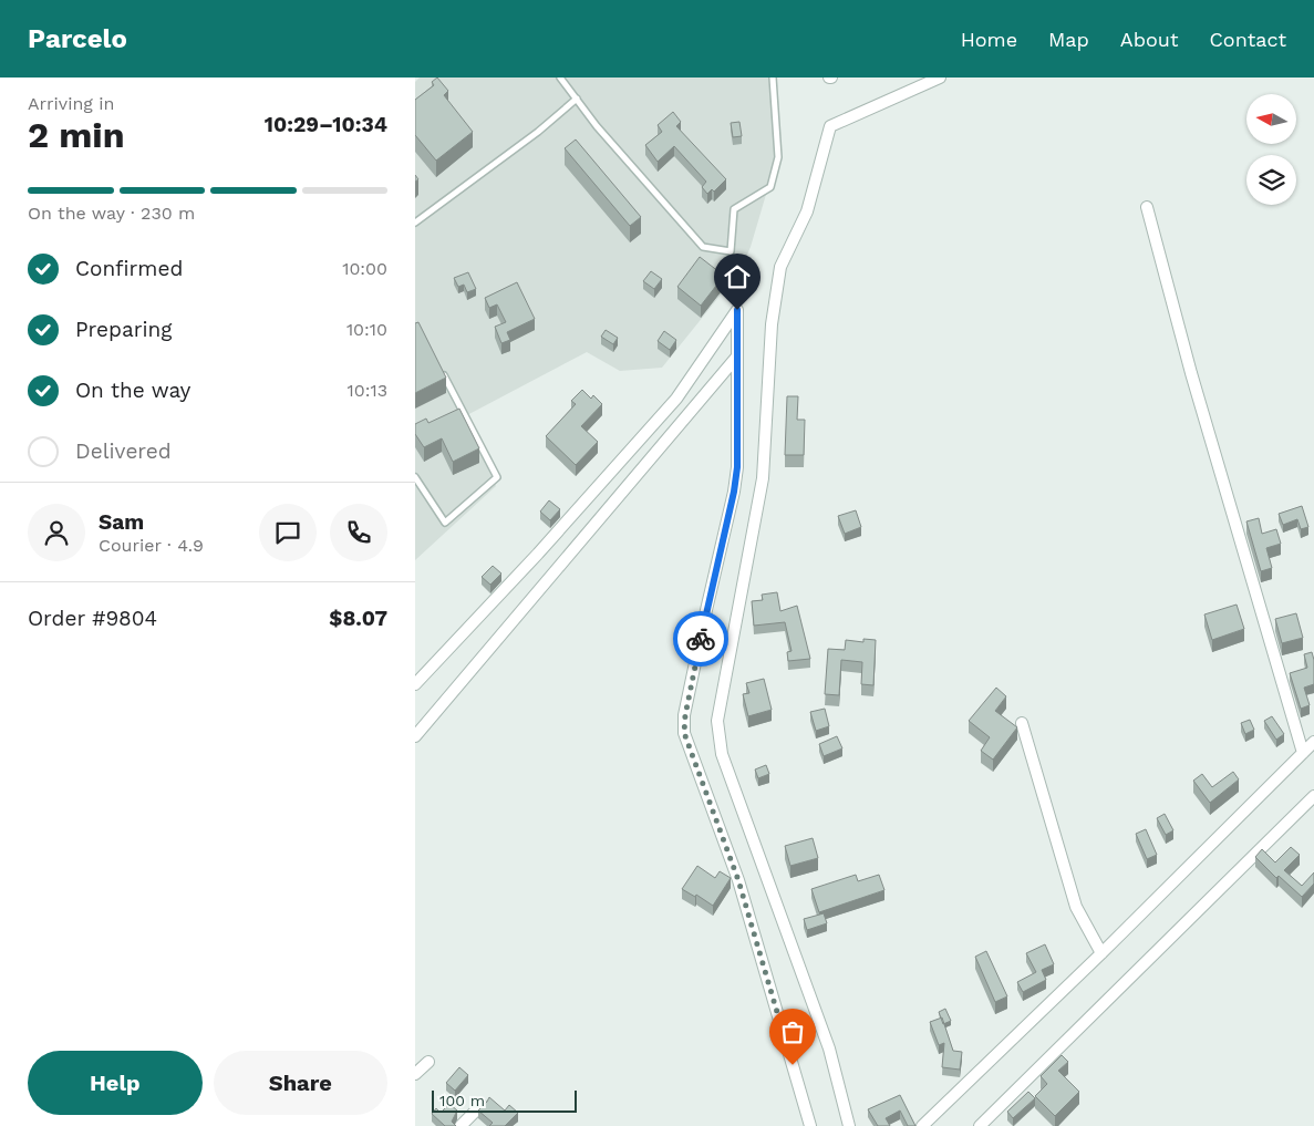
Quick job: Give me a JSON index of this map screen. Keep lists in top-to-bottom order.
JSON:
{
  "scale_bar": "100 m",
  "north": "left",
  "page": {
    "header": "Parcelo",
    "nav": [
      "Home",
      "Map",
      "About",
      "Contact"
    ],
    "heading": ["2 min", "Arriving in", "10:29–10:34"],
    "panel": [
      "Sam",
      "Courier · 4.9",
      "Order #9804",
      "$8.07"
    ],
    "bar": "On the way · 230 m",
    "list": [
      ["Confirmed", "10:00"],
      ["Preparing", "10:10"],
      ["On the way", "10:13"],
      "Delivered"
    ],
    "buttons": ["Help", "Share"],
    "scale": "100 m"
  }
}
